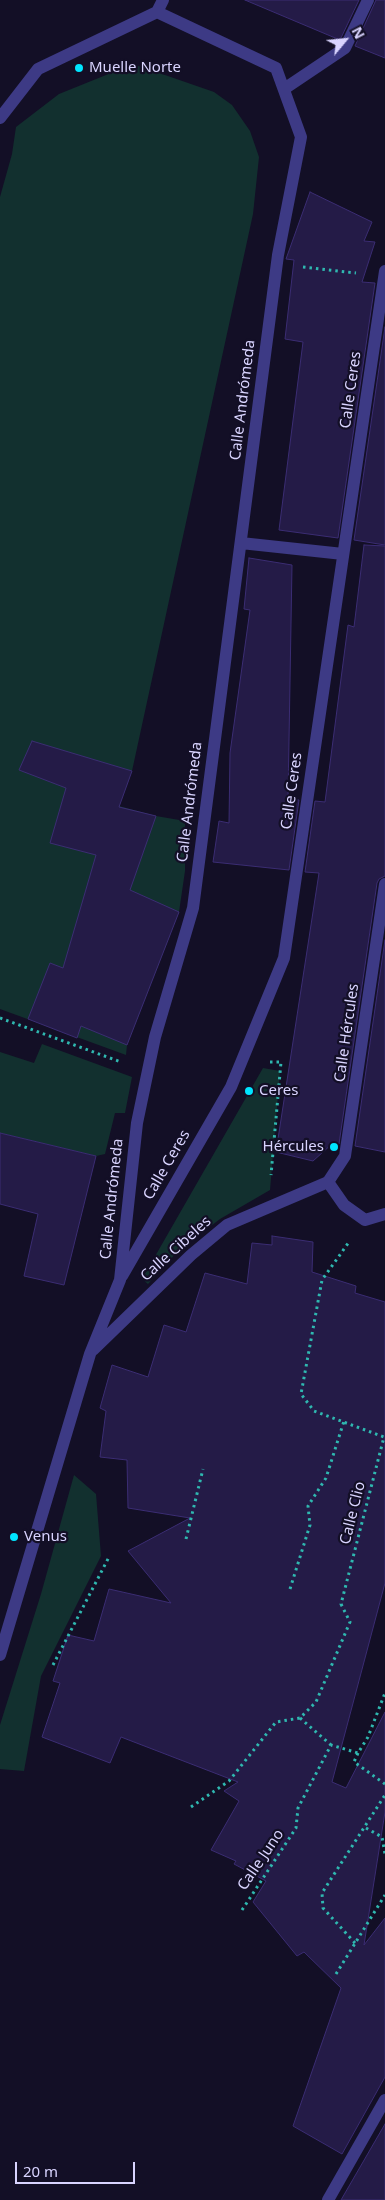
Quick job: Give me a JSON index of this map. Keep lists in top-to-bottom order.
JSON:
{
  "streets": {
    "street": [
      "Calle Ceres",
      "Calle Andrómeda",
      "Calle Hércules",
      "Calle Cibeles"
    ],
    "path": ["Calle Clio", "Calle Juno"]
  },
  "crossings": [
    ["Calle Ceres", "Calle Andrómeda"],
    ["Calle Andrómeda", "Calle Cibeles"],
    ["Calle Hércules", "Calle Cibeles"]
  ],
  "places": [
    "Muelle Norte",
    "Ceres",
    "Hércules",
    "Venus"
  ],
  "scale_bar": "20 m",
  "north": "top right"
}
